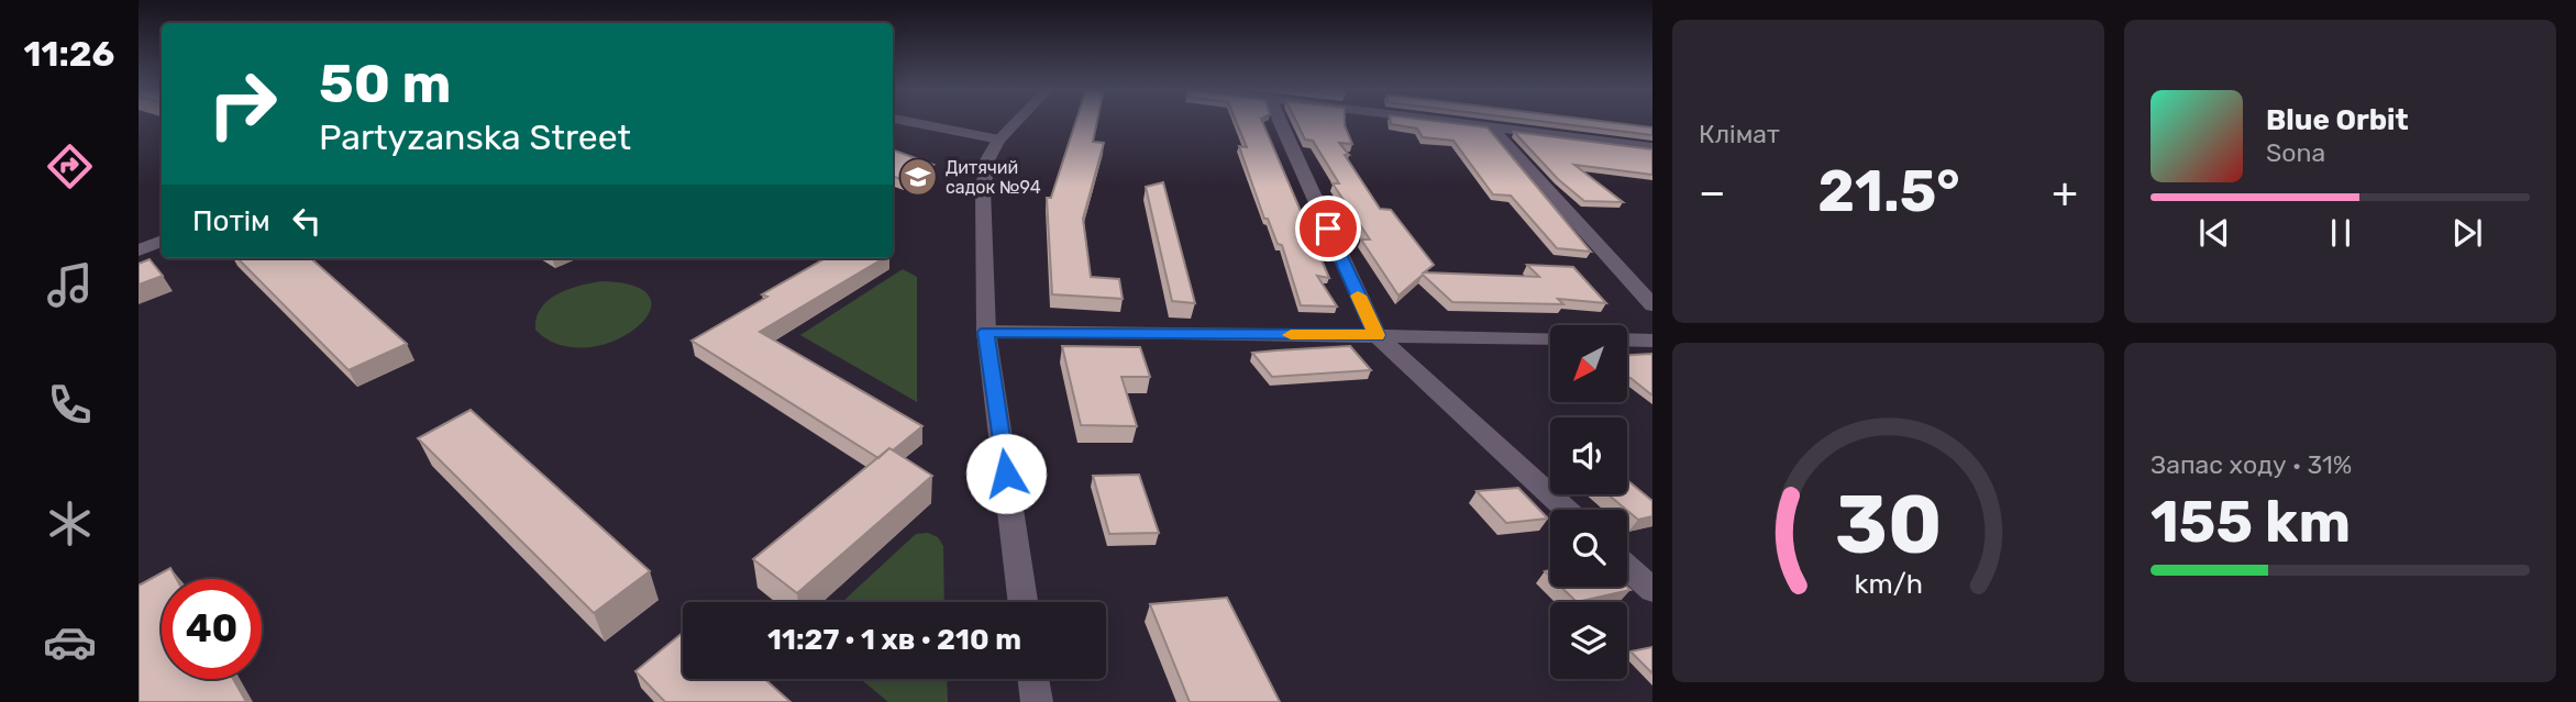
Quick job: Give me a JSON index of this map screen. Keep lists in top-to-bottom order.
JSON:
{
  "places": {
    "school or university": ["Дитячий садок №94"]
  },
  "north": "bottom left",
  "page": {
    "tabs": "11:26",
    "tile": [
      "Клімат",
      ["Запас ходу · 31%", "155 km"]
    ],
    "turn": ["50 m", "Partyzanska Street"],
    "song": ["Blue Orbit", "Sona"],
    "heat": ["−", "21.5°", "+"],
    "then": "Потім",
    "limit": "40",
    "trip": "11:27 · 1 хв · 210 m",
    "gauge": ["30", "km/h"]
  }
}
